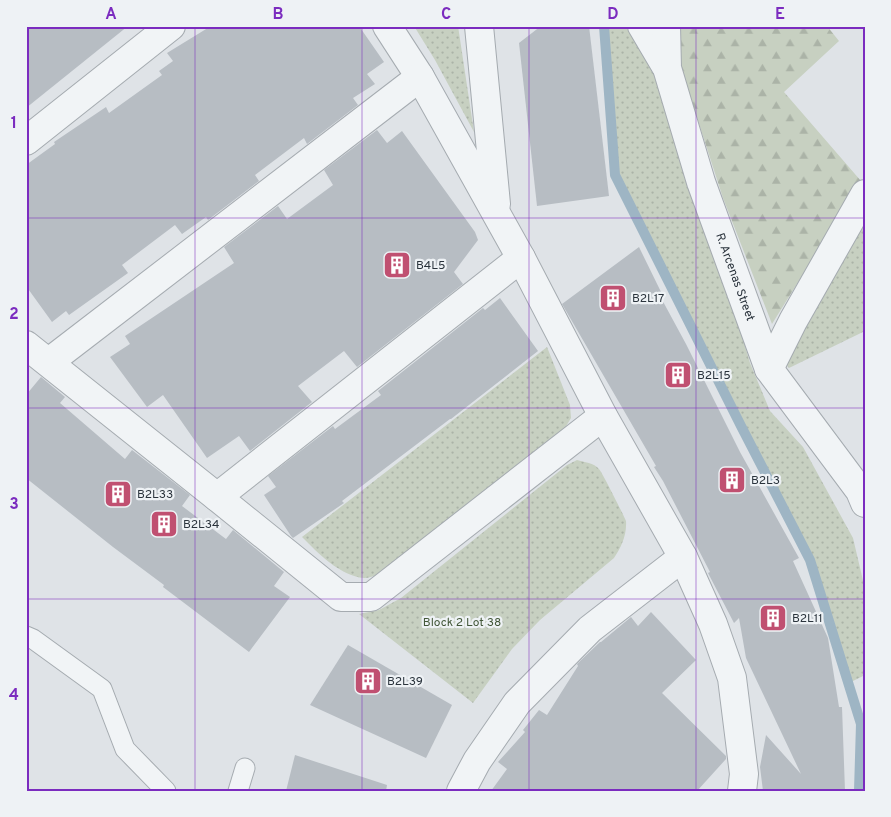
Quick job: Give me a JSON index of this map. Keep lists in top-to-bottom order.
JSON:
{
  "streets": {
    "street": ["R. Arcenas Street"]
  },
  "parks": ["Block 2 Lot 38"],
  "places": {
    "building": [
      "B4L5",
      "B2L17",
      "B2L15",
      "B2L3",
      "B2L33",
      "B2L34",
      "B2L11",
      "B2L39"
    ]
  },
  "grid": {
    "columns": [
      "A",
      "B",
      "C",
      "D",
      "E"
    ],
    "rows": [
      "1",
      "2",
      "3",
      "4"
    ]
  }
}
